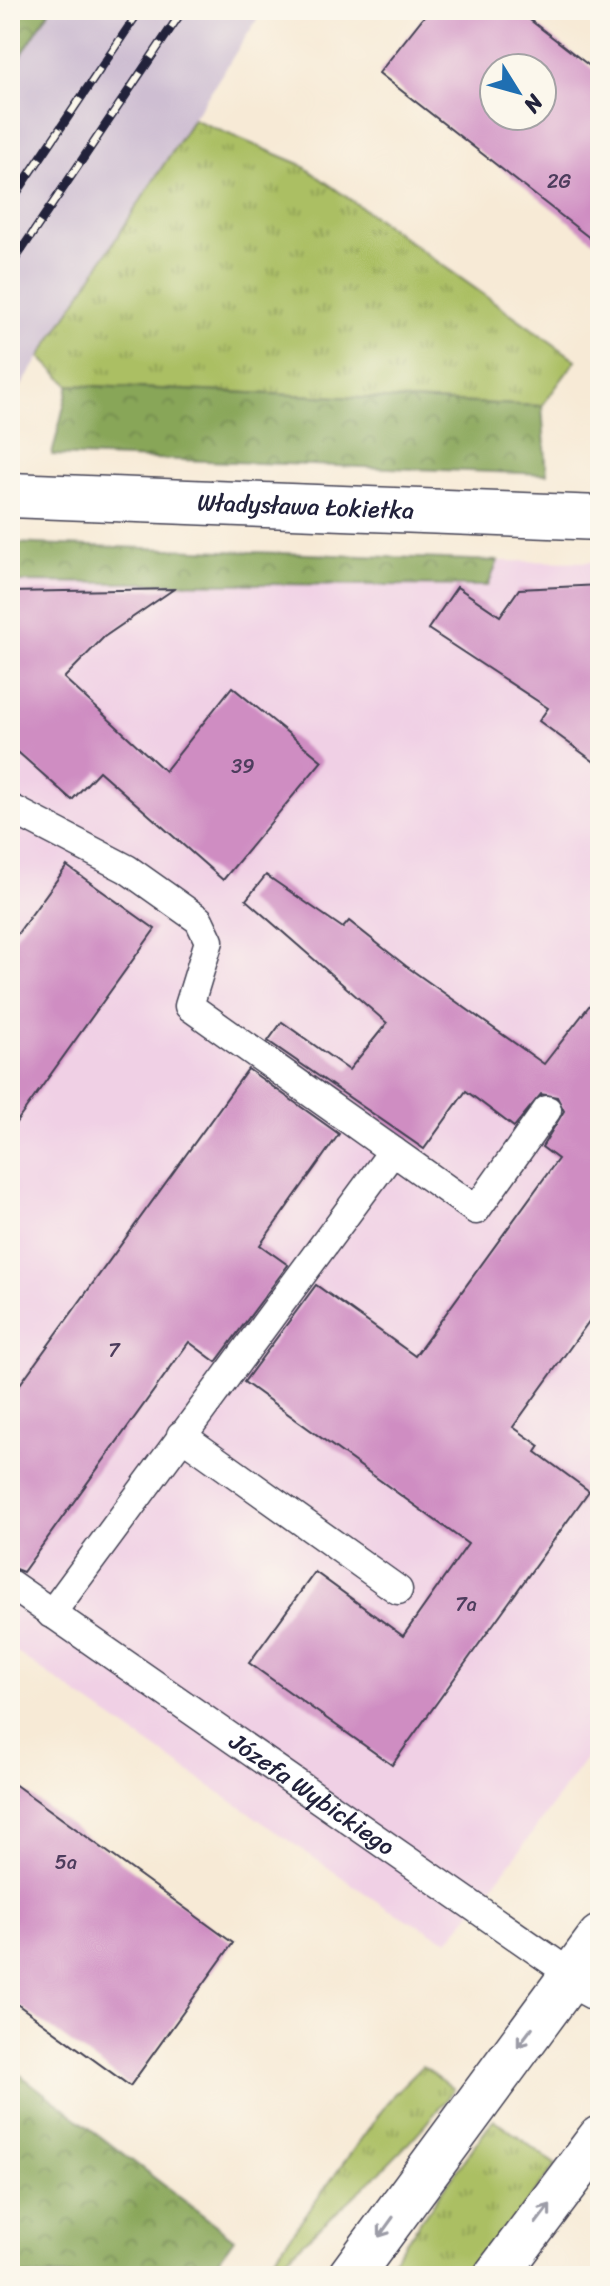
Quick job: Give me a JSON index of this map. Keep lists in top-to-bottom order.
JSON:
{
  "streets": {
    "street": ["Władysława Łokietka"],
    "lane": ["Józefa Wybickiego"]
  },
  "house_numbers": [
    "2G",
    "39",
    "7",
    "7a",
    "5a"
  ],
  "north": "bottom right"
}
